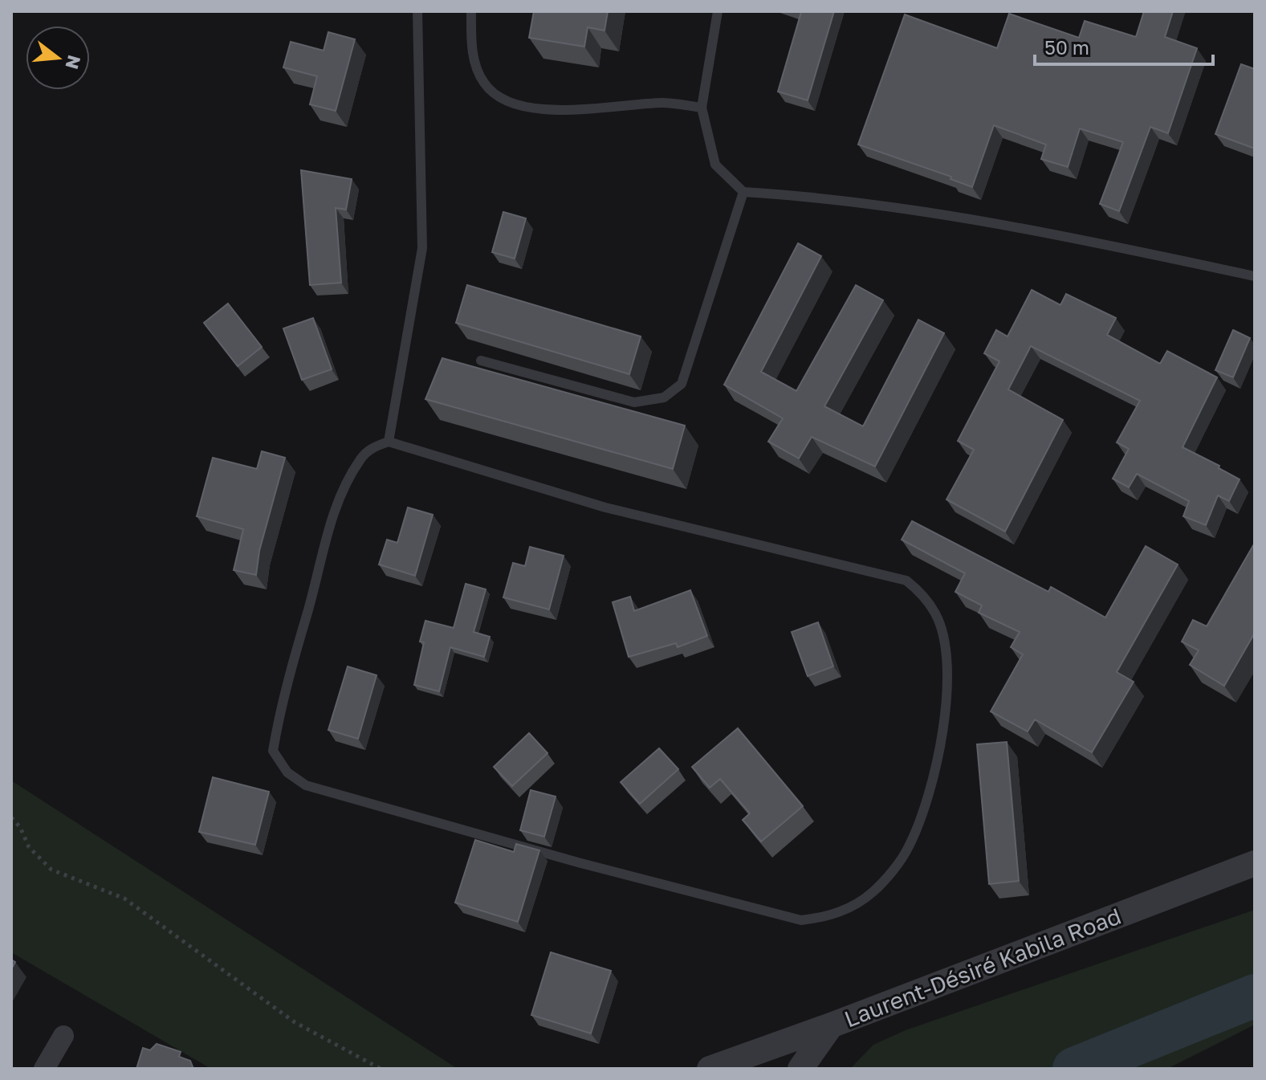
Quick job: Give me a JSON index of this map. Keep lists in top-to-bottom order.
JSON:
{
  "streets": {
    "street": ["Laurent-Désiré Kabila Road"]
  },
  "scale_bar": "50 m",
  "north": "right"
}
